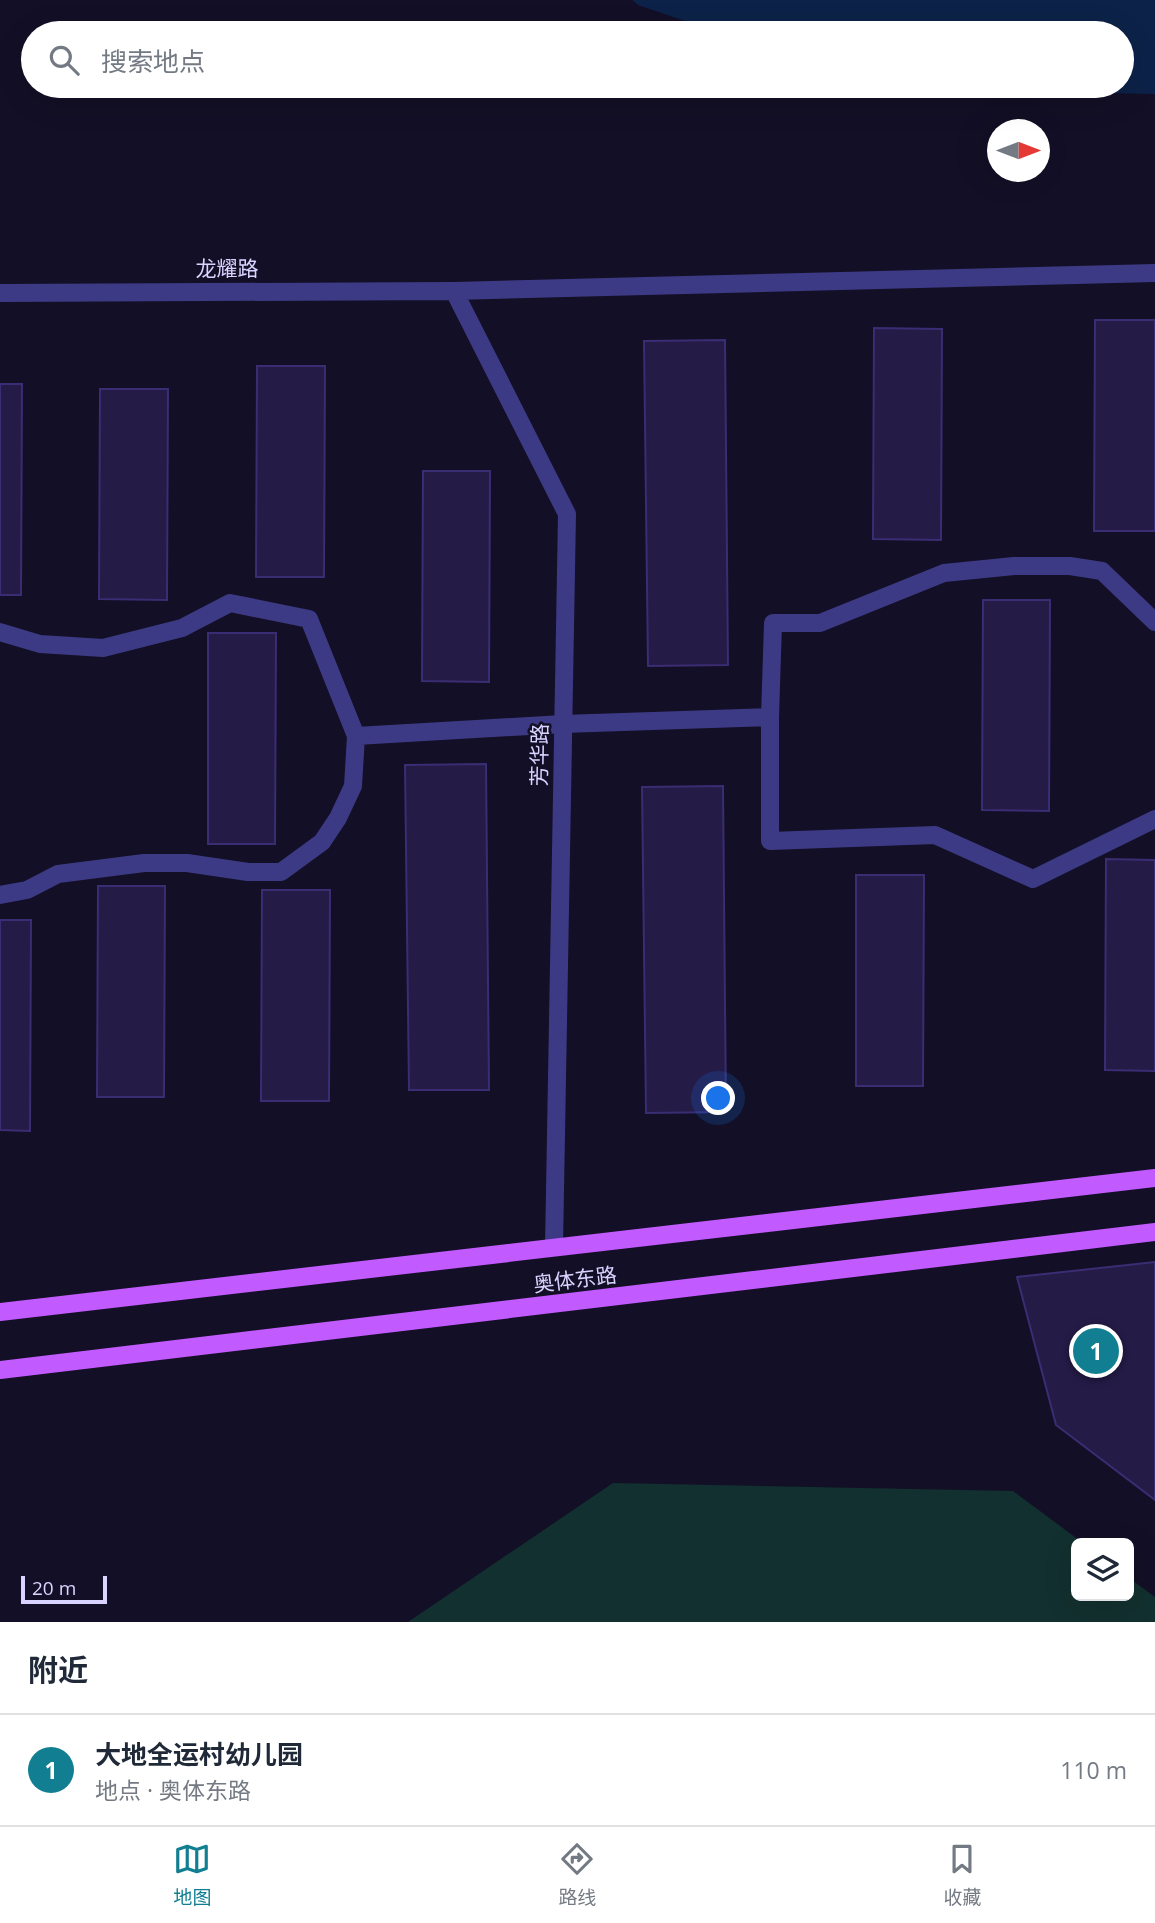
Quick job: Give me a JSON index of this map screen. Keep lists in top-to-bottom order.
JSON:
{
  "streets": {
    "main road": ["奥体东路"],
    "street": ["龙耀路", "芳华路"]
  },
  "crossings": [
    ["龙耀路", "芳华路"]
  ],
  "scale_bar": "20 m",
  "north": "right",
  "page": {
    "search": "搜索地点",
    "pins": "1",
    "scale": "20 m",
    "heading": "附近",
    "list": [
      {
        "mark": "1",
        "name": "大地全运村幼儿园",
        "note": "地点 · 奥体东路",
        "value": "110 m"
      }
    ],
    "nav": ["地图", "路线", "收藏"]
  }
}
